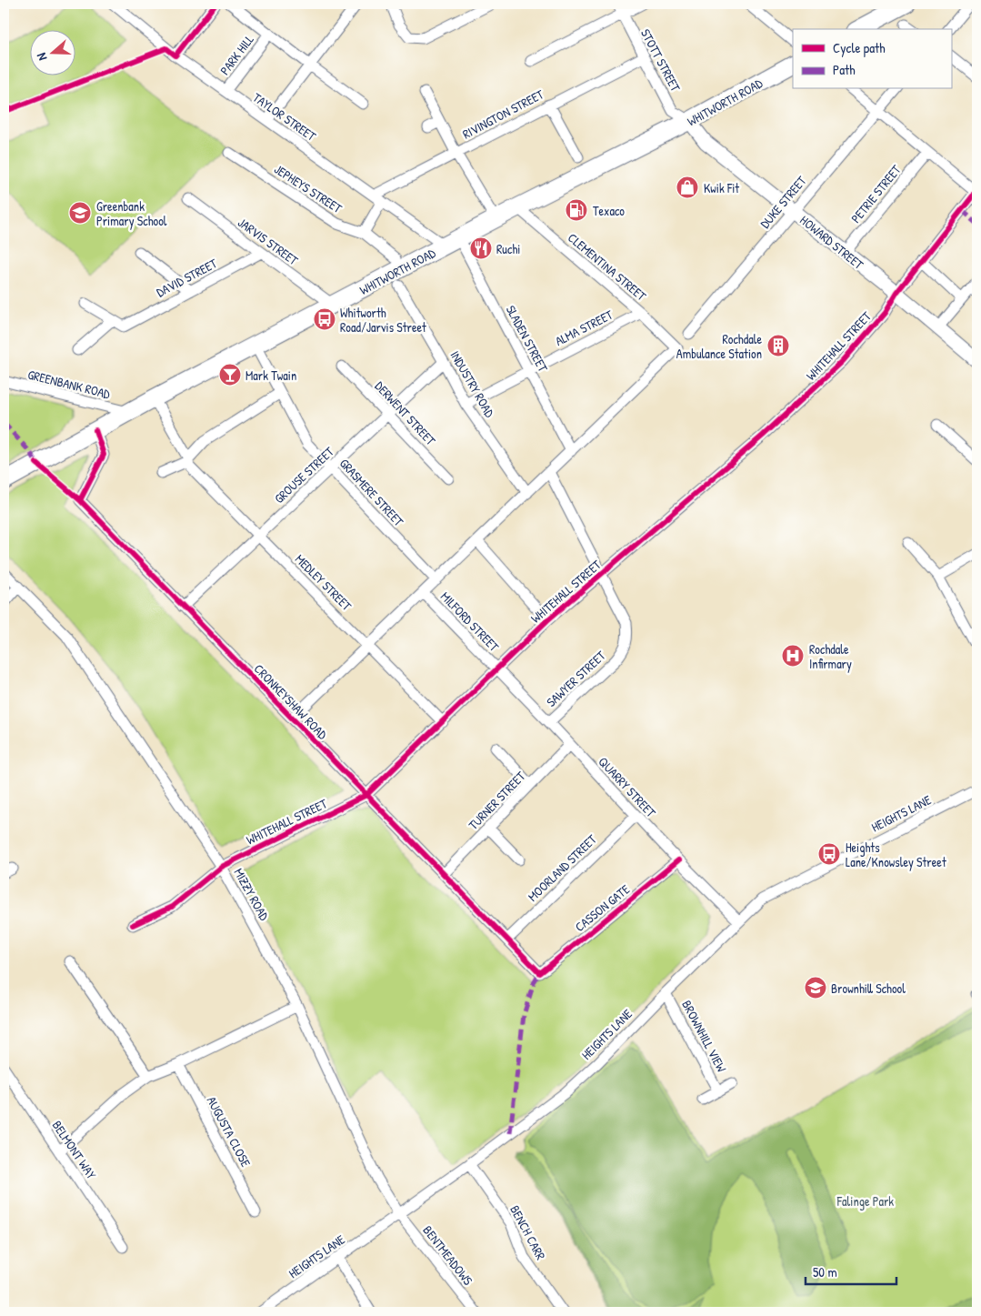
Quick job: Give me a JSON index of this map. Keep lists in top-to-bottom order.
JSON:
{
  "streets": {
    "main road": ["WHITWORTH ROAD"],
    "street": [
      "PARK HILL",
      "STOTT STREET",
      "RIVINGTON STREET",
      "TAYLOR STREET",
      "JEPHEYS STREET",
      "PETRIE STREET",
      "DUKE STREET",
      "JARVIS STREET",
      "HOWARD STREET",
      "CLEMENTINA STREET",
      "DAVID STREET",
      "ALMA STREET",
      "SLADEN STREET",
      "WHITEHALL STREET",
      "GREENBANK ROAD",
      "INDUSTRY ROAD",
      "DERWENT STREET",
      "GROUSE STREET",
      "GRASMERE STREET",
      "MEDLEY STREET",
      "MILFORD STREET",
      "SAWYER STREET",
      "CRONKEYSHAW ROAD",
      "QUARRY STREET",
      "TURNER STREET",
      "HEIGHTS LANE",
      "MOORLAND STREET",
      "MIZZY ROAD",
      "CASSON GATE",
      "BROWNHILL VIEW",
      "AUGUSTA CLOSE",
      "BELMONT WAY",
      "BENCH CARR",
      "BENTMEADOWS"
    ]
  },
  "crossings": [
    ["PARK HILL", "TAYLOR STREET"],
    ["STOTT STREET", "WHITWORTH ROAD"],
    ["STOTT STREET", "RIVINGTON STREET"],
    ["STOTT STREET", "HOWARD STREET"],
    ["WHITWORTH ROAD", "TAYLOR STREET"],
    ["WHITWORTH ROAD", "JARVIS STREET"],
    ["WHITWORTH ROAD", "HOWARD STREET"],
    ["WHITWORTH ROAD", "CLEMENTINA STREET"],
    ["WHITWORTH ROAD", "SLADEN STREET"],
    ["WHITWORTH ROAD", "GREENBANK ROAD"],
    ["WHITWORTH ROAD", "GRASMERE STREET"],
    ["WHITWORTH ROAD", "CRONKEYSHAW ROAD"],
    ["RIVINGTON STREET", "TAYLOR STREET"],
    ["TAYLOR STREET", "SLADEN STREET"],
    ["PETRIE STREET", "HOWARD STREET"],
    ["DUKE STREET", "HOWARD STREET"],
    ["JARVIS STREET", "DAVID STREET"],
    ["HOWARD STREET", "WHITEHALL STREET"],
    ["CLEMENTINA STREET", "ALMA STREET"],
    ["CLEMENTINA STREET", "SLADEN STREET"],
    ["ALMA STREET", "SLADEN STREET"],
    ["ALMA STREET", "INDUSTRY ROAD"],
    ["WHITEHALL STREET", "MEDLEY STREET"],
    ["WHITEHALL STREET", "MILFORD STREET"],
    ["WHITEHALL STREET", "SAWYER STREET"],
    ["WHITEHALL STREET", "CRONKEYSHAW ROAD"],
    ["WHITEHALL STREET", "QUARRY STREET"],
    ["WHITEHALL STREET", "MIZZY ROAD"],
    ["INDUSTRY ROAD", "GROUSE STREET"],
    ["DERWENT STREET", "GROUSE STREET"],
    ["GROUSE STREET", "GRASMERE STREET"],
    ["GROUSE STREET", "MEDLEY STREET"],
    ["GROUSE STREET", "CRONKEYSHAW ROAD"],
    ["MILFORD STREET", "QUARRY STREET"],
    ["SAWYER STREET", "QUARRY STREET"],
    ["CRONKEYSHAW ROAD", "TURNER STREET"],
    ["CRONKEYSHAW ROAD", "MOORLAND STREET"],
    ["CRONKEYSHAW ROAD", "CASSON GATE"],
    ["QUARRY STREET", "TURNER STREET"],
    ["QUARRY STREET", "HEIGHTS LANE"],
    ["QUARRY STREET", "MOORLAND STREET"],
    ["QUARRY STREET", "CASSON GATE"],
    ["HEIGHTS LANE", "MIZZY ROAD"],
    ["HEIGHTS LANE", "BROWNHILL VIEW"],
    ["HEIGHTS LANE", "BENCH CARR"],
    ["HEIGHTS LANE", "BENTMEADOWS"],
    ["MIZZY ROAD", "BENTMEADOWS"]
  ],
  "parks": ["Falinge Park"],
  "places": {
    "shop": ["Kwik Fit"],
    "fuel station": ["Texaco"],
    "school or university": ["Greenbank Primary School", "Brownhill School"],
    "restaurant": ["Ruchi"],
    "bus stop": ["Whitworth Road/Jarvis Street", "Heights Lane/Knowsley Street"],
    "building": ["Rochdale Ambulance Station"],
    "bar": ["Mark Twain"],
    "hospital": ["Rochdale Infirmary"]
  },
  "legend": ["Cycle path", "Path"],
  "scale_bar": "50 m",
  "north": "left"
}
